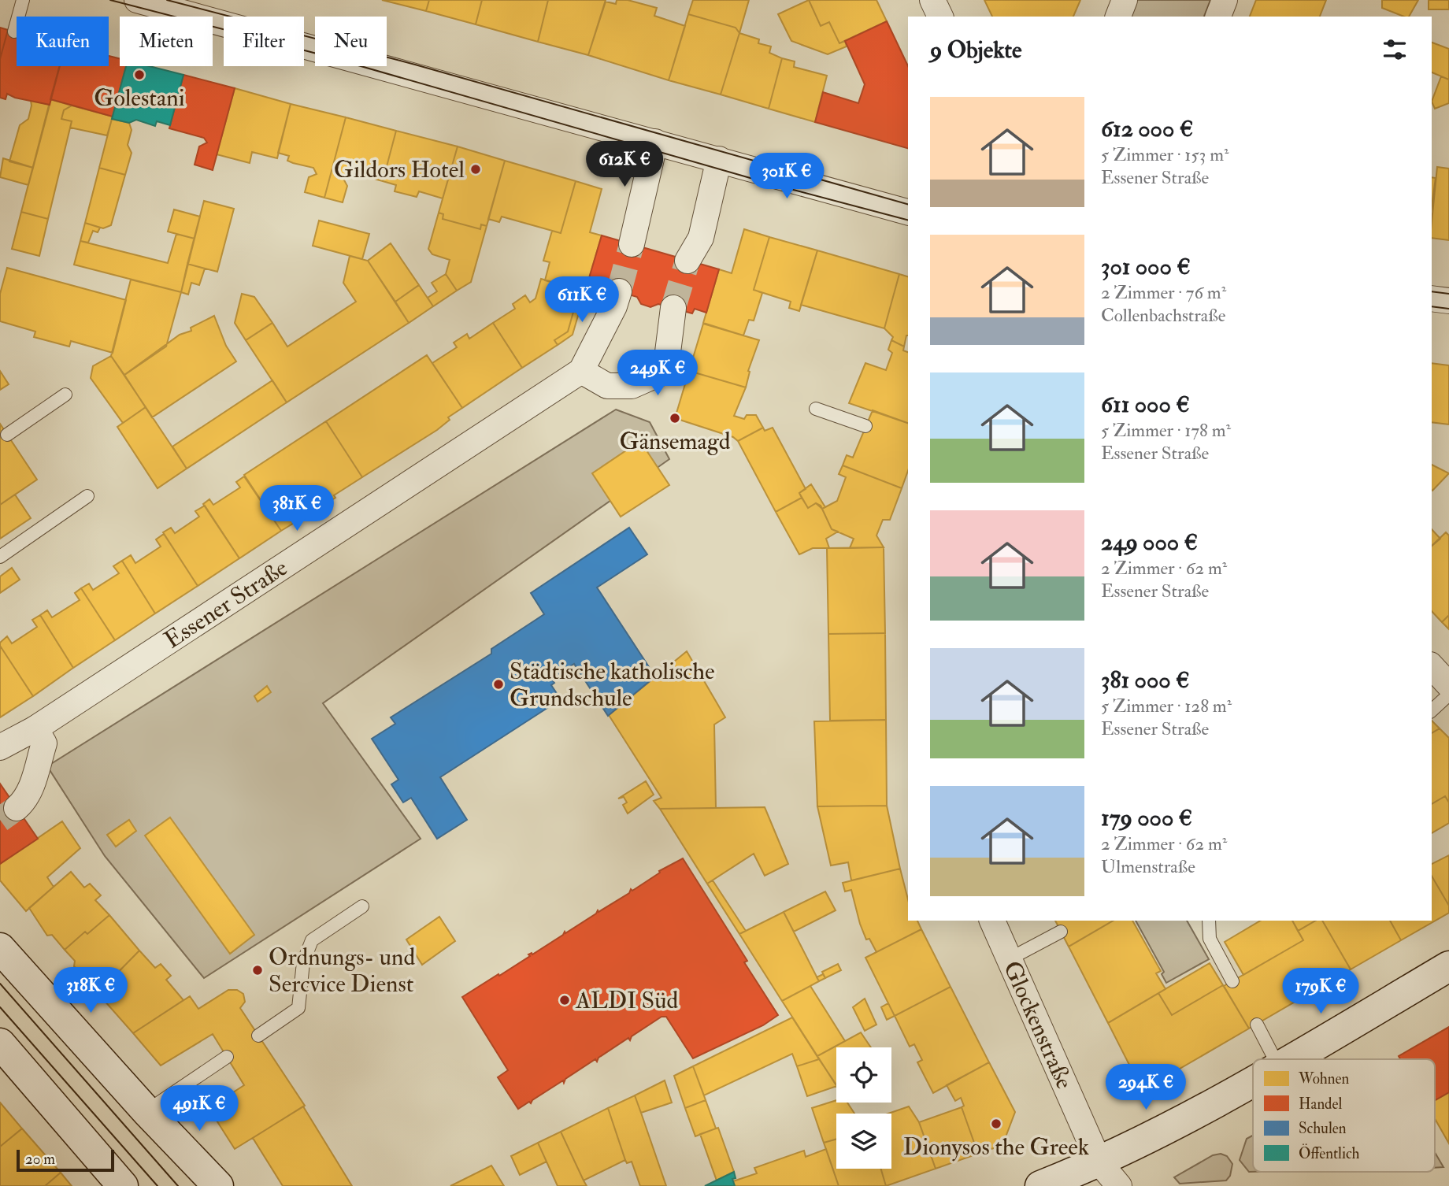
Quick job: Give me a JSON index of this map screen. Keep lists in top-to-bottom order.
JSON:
{
  "streets": {
    "street": ["Essener Straße", "Glockenstraße"]
  },
  "places": [
    "Golestani",
    "Gildors Hotel",
    "Gänsemagd",
    "Städtische katholische Grundschule",
    "Ordnungs- und Sercvice Dienst",
    "ALDI Süd",
    "Dionysos the Greek"
  ],
  "legend": [
    "Wohnen",
    "Handel",
    "Schulen",
    "Öffentlich"
  ],
  "scale_bar": "20 m",
  "page": {
    "chip": [
      "Kaufen",
      "Mieten",
      "Filter",
      "Neu"
    ],
    "heading": "9 Objekte",
    "list": [
      {
        "name": "612 000 €",
        "note": "5 Zimmer · 153 m² · Essener Straße"
      },
      {
        "name": "301 000 €",
        "note": "2 Zimmer · 76 m² · Collenbachstraße"
      },
      {
        "name": "611 000 €",
        "note": "5 Zimmer · 178 m² · Essener Straße"
      },
      {
        "name": "249 000 €",
        "note": "2 Zimmer · 62 m² · Essener Straße"
      },
      {
        "name": "381 000 €",
        "note": "5 Zimmer · 128 m² · Essener Straße"
      },
      {
        "name": "179 000 €",
        "note": "2 Zimmer · 62 m² · Ulmenstraße"
      }
    ],
    "price": [
      "612K €",
      "301K €",
      "611K €",
      "249K €",
      "381K €",
      "318K €",
      "179K €",
      "294K €",
      "491K €"
    ],
    "scale": "20 m"
  }
}
